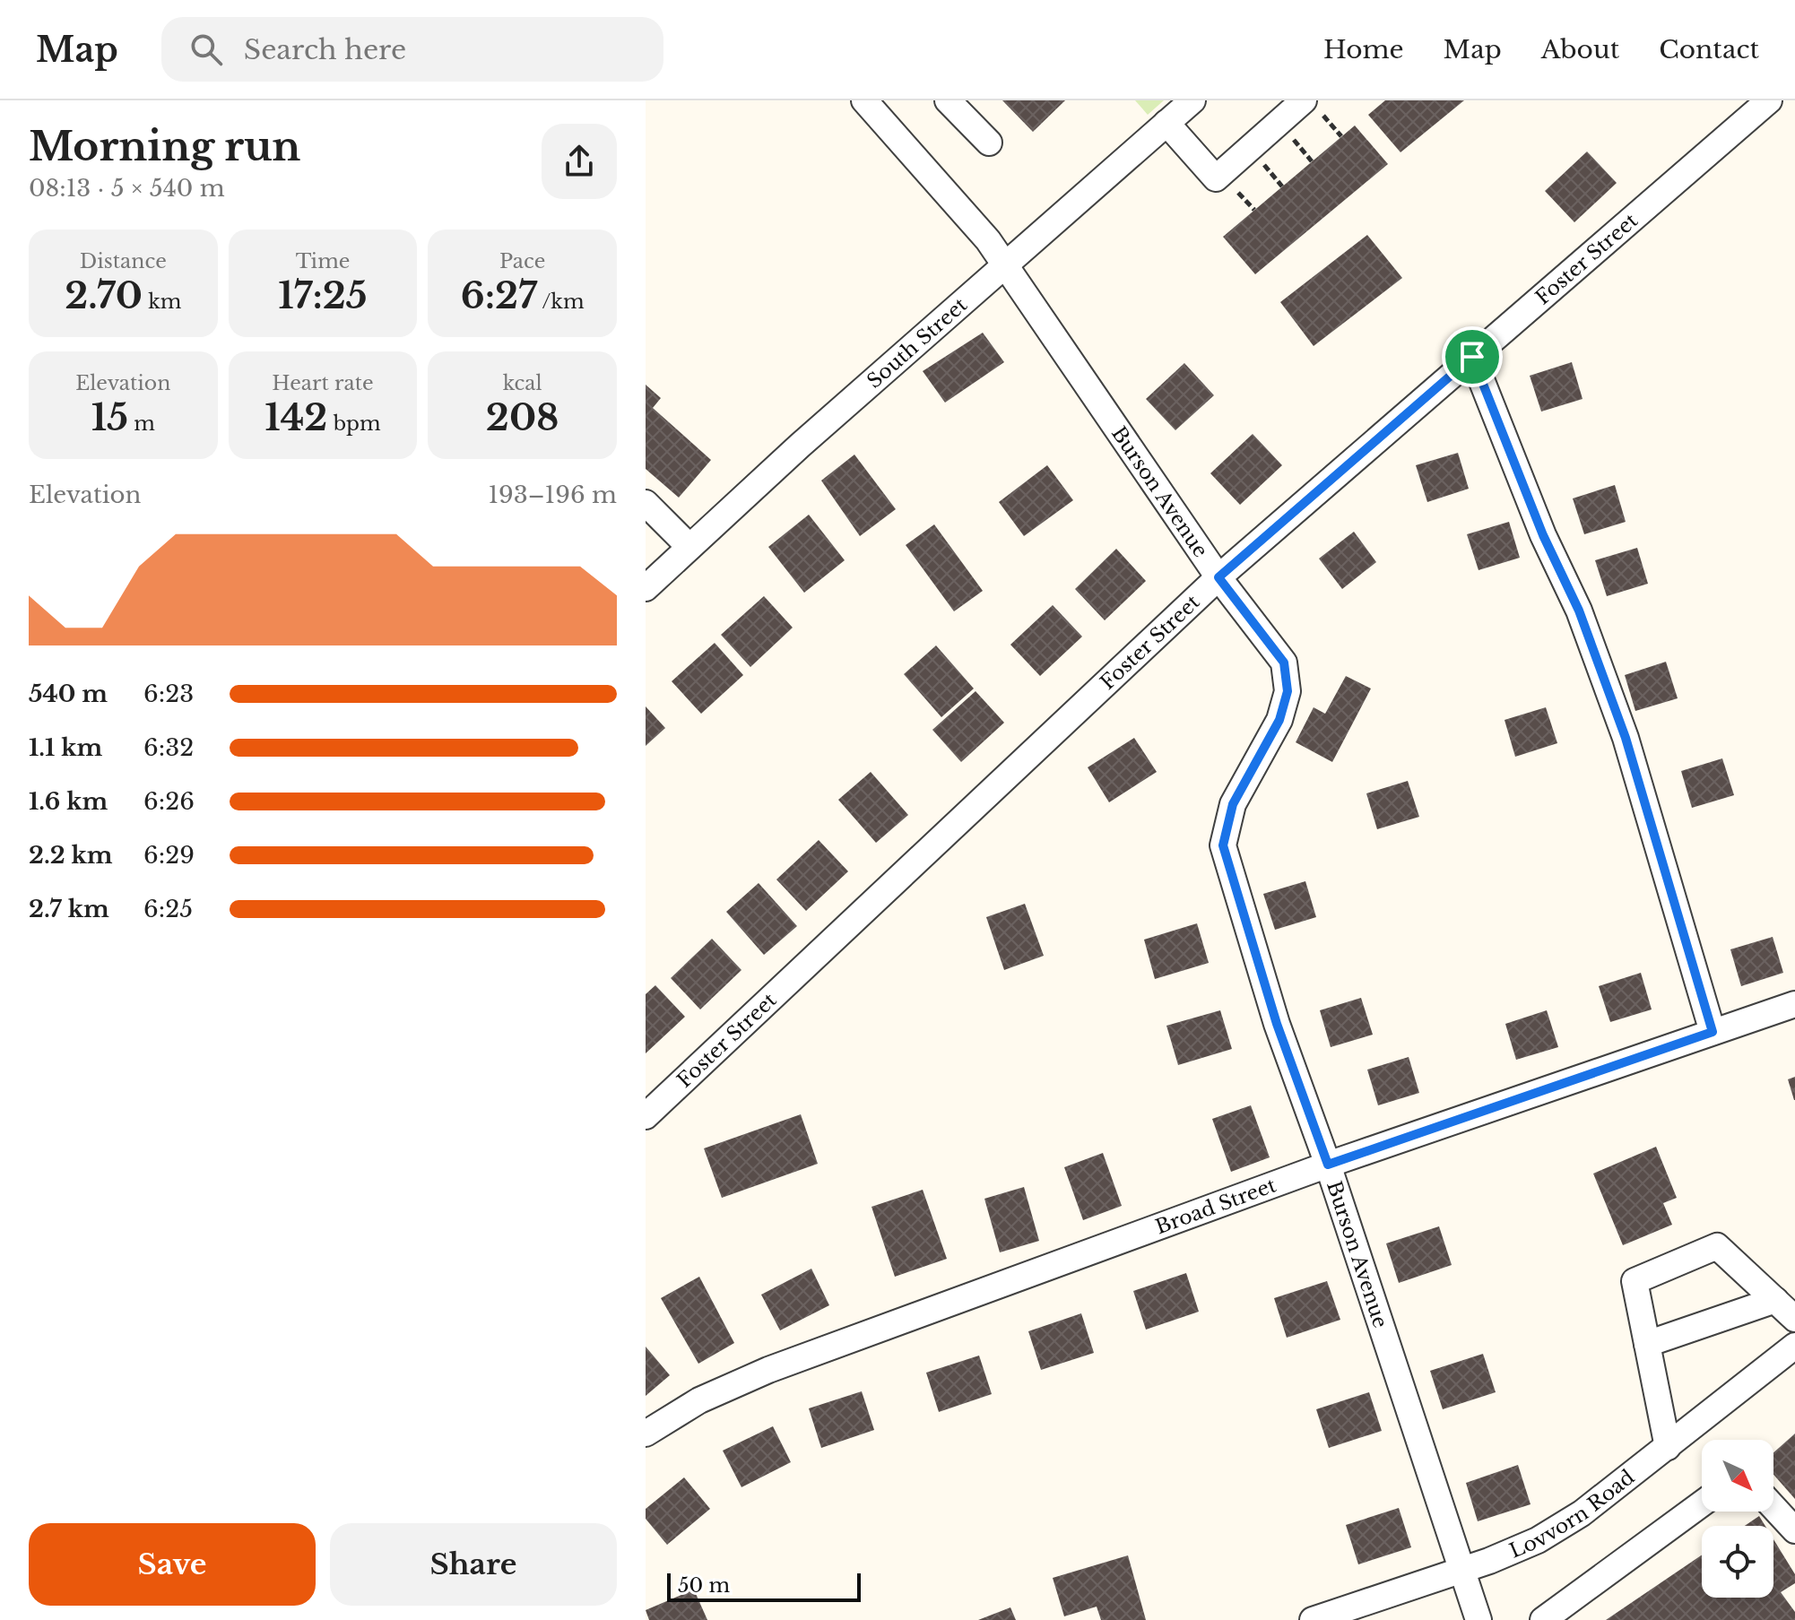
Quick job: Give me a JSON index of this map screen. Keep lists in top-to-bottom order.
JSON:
{
  "streets": {
    "street": [
      "Foster Street",
      "South Street",
      "Burson Avenue",
      "Broad Street",
      "Lovvorn Road"
    ]
  },
  "crossings": [
    ["Foster Street", "Burson Avenue"],
    ["South Street", "Burson Avenue"],
    ["Burson Avenue", "Broad Street"],
    ["Burson Avenue", "Lovvorn Road"]
  ],
  "scale_bar": "50 m",
  "north": "bottom right",
  "page": {
    "header": "Map",
    "search": "Search here",
    "nav": [
      "Home",
      "Map",
      "About",
      "Contact"
    ],
    "heading": ["Morning run", "08:13 · 5 × 540 m"],
    "stats": [
      ["Distance", "2.70 km"],
      ["Time", "17:25"],
      ["Pace", "6:27 /km"],
      ["Elevation", "15 m"],
      ["Heart rate", "142 bpm"],
      ["kcal", "208"]
    ],
    "chart": ["Elevation", "193–196 m"],
    "list": [
      {
        "name": "540 m",
        "note": "6:23"
      },
      {
        "name": "1.1 km",
        "note": "6:32"
      },
      {
        "name": "1.6 km",
        "note": "6:26"
      },
      {
        "name": "2.2 km",
        "note": "6:29"
      },
      {
        "name": "2.7 km",
        "note": "6:25"
      }
    ],
    "buttons": ["Save", "Share"],
    "scale": "50 m"
  }
}
